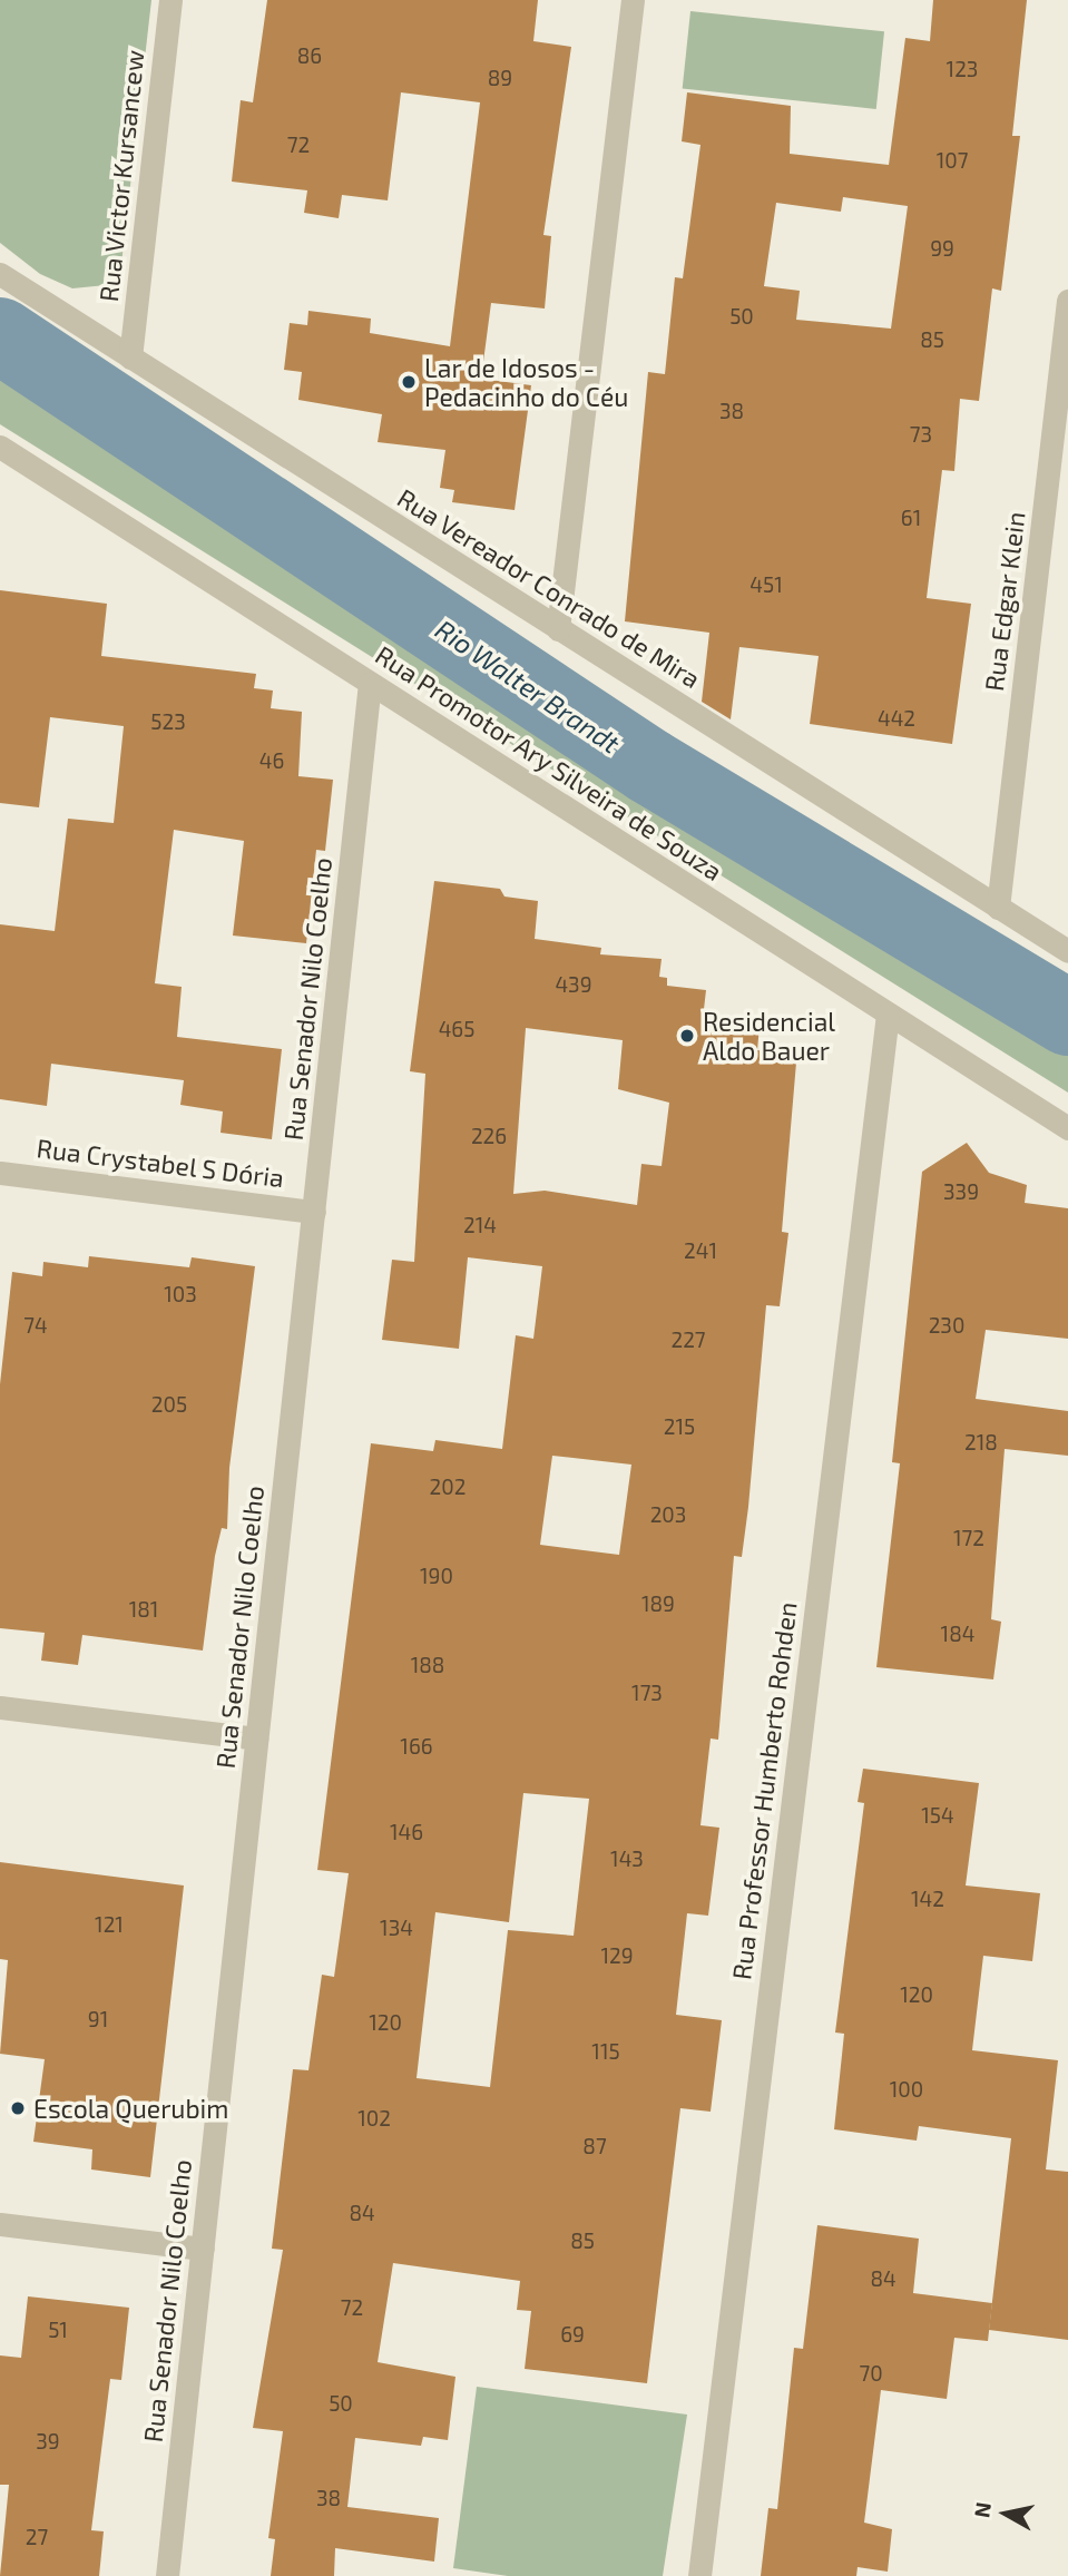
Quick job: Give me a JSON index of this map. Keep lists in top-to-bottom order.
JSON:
{
  "streets": {
    "street": [
      "Rua Victor Kursancew",
      "Rua Vereador Conrado de Mira",
      "Rua Edgar Klein",
      "Rua Promotor Ary Silveira de Souza",
      "Rua Senador Nilo Coelho",
      "Rua Crystabel S Dória",
      "Rua Professor Humberto Rohden"
    ]
  },
  "crossings": [
    ["Rua Victor Kursancew", "Rua Vereador Conrado de Mira"],
    ["Rua Vereador Conrado de Mira", "Rua Edgar Klein"],
    ["Rua Promotor Ary Silveira de Souza", "Rua Senador Nilo Coelho"],
    ["Rua Promotor Ary Silveira de Souza", "Rua Professor Humberto Rohden"],
    ["Rua Senador Nilo Coelho", "Rua Crystabel S Dória"]
  ],
  "water": ["Rio Walter Brandt"],
  "places": ["Lar de Idosos - Pedacinho do Céu", "Residencial Aldo Bauer", "Escola Querubim"],
  "house_numbers": [
    "86",
    "123",
    "89",
    "72",
    "107",
    "99",
    "50",
    "85",
    "38",
    "73",
    "61",
    "451",
    "442",
    "523",
    "46",
    "439",
    "465",
    "226",
    "339",
    "214",
    "241",
    "103",
    "74",
    "230",
    "227",
    "205",
    "215",
    "218",
    "202",
    "203",
    "172",
    "190",
    "189",
    "181",
    "184",
    "188",
    "173",
    "166",
    "154",
    "146",
    "143",
    "142",
    "121",
    "134",
    "129",
    "120",
    "91",
    "120",
    "115",
    "100",
    "102",
    "87",
    "84",
    "85",
    "84",
    "72",
    "51",
    "69",
    "70",
    "50",
    "39",
    "38",
    "27"
  ],
  "north": "left"
}
